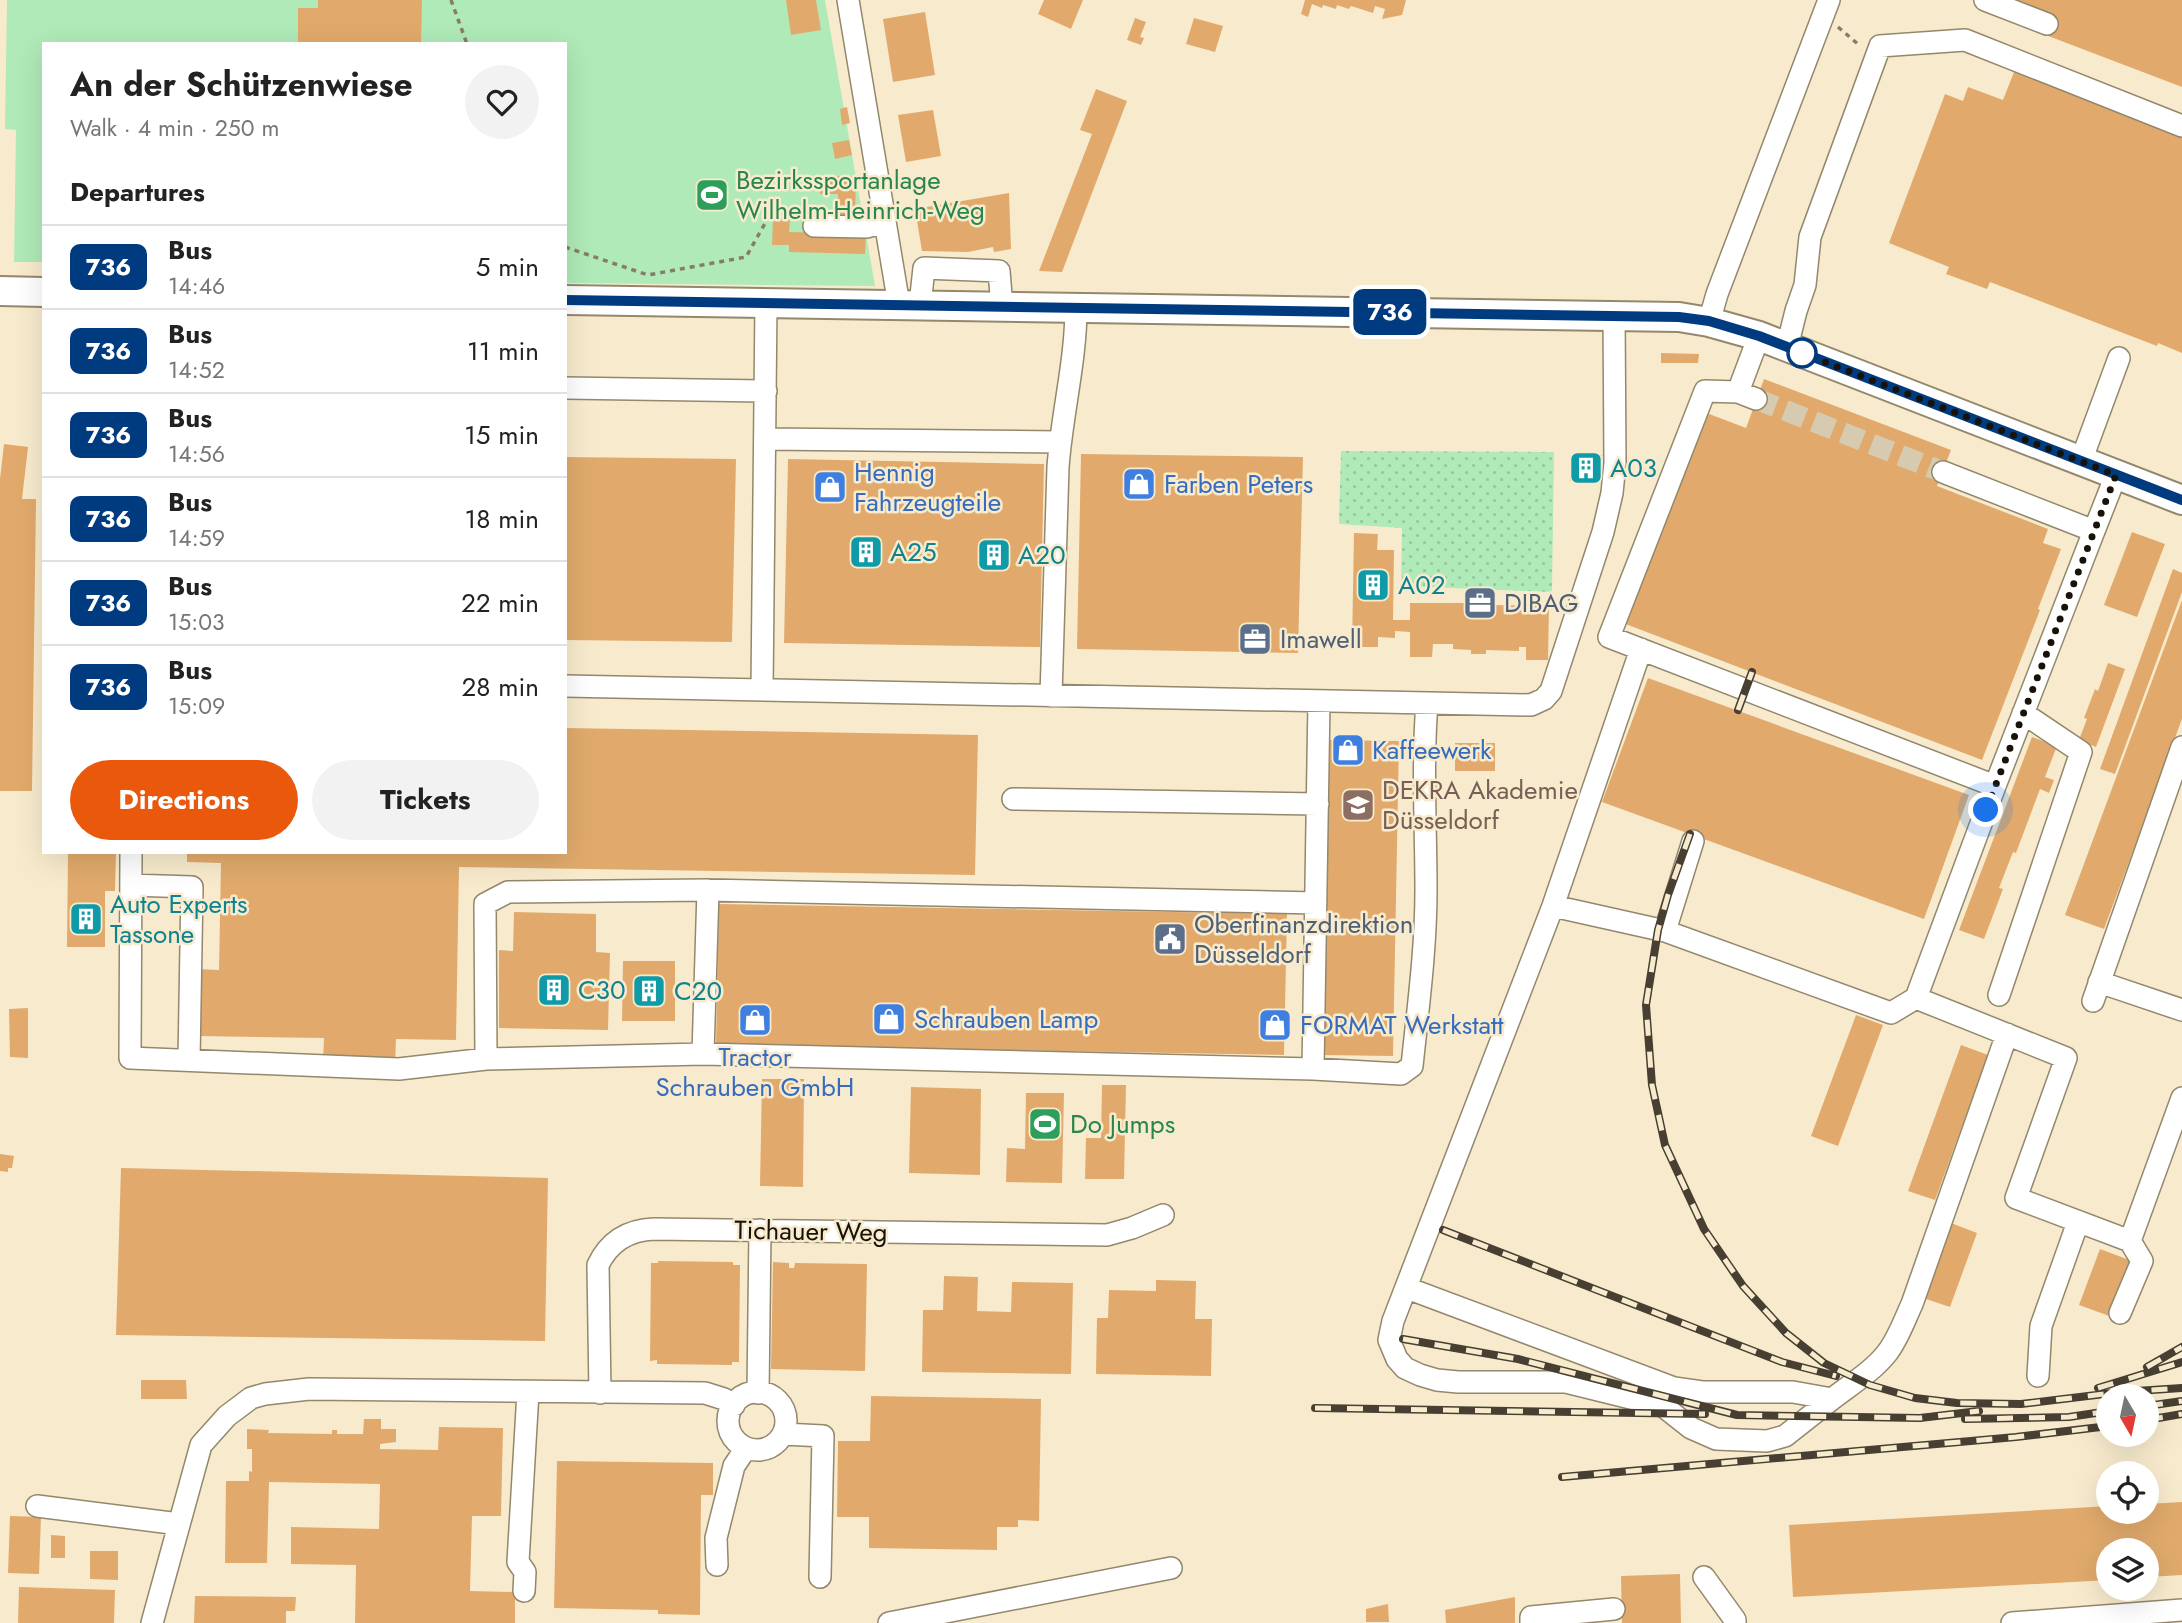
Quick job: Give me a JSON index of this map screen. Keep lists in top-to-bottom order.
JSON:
{
  "streets": {
    "street": ["Tichauer Weg"]
  },
  "places": {
    "sports": ["Bezirkssportanlage Wilhelm-Heinrich-Weg", "Do Jumps"],
    "building": [
      "A03",
      "A25",
      "A20",
      "A02",
      "Auto Experts Tassone",
      "C30",
      "C20"
    ],
    "shop": [
      "Farben Peters",
      "Hennig Fahrzeugteile",
      "Kaffeewerk",
      "Schrauben Lamp",
      "Tractor Schrauben GmbH",
      "FORMAT Werkstatt"
    ],
    "office": ["DIBAG", "Imawell"],
    "school or university": ["DEKRA Akademie Düsseldorf"],
    "public building": ["Oberfinanzdirektion Düsseldorf"]
  },
  "lines": ["bus line 736"],
  "north": "bottom",
  "page": {
    "on_map": "736",
    "heading": [
      ["An der Schützenwiese", "Walk · 4 min · 250 m"],
      "Departures"
    ],
    "list": [
      {
        "mark": "736",
        "name": "Bus",
        "note": "14:46",
        "value": "5 min"
      },
      {
        "mark": "736",
        "name": "Bus",
        "note": "14:52",
        "value": "11 min"
      },
      {
        "mark": "736",
        "name": "Bus",
        "note": "14:56",
        "value": "15 min"
      },
      {
        "mark": "736",
        "name": "Bus",
        "note": "14:59",
        "value": "18 min"
      },
      {
        "mark": "736",
        "name": "Bus",
        "note": "15:03",
        "value": "22 min"
      },
      {
        "mark": "736",
        "name": "Bus",
        "note": "15:09",
        "value": "28 min"
      }
    ],
    "buttons": ["Directions", "Tickets"]
  }
}
